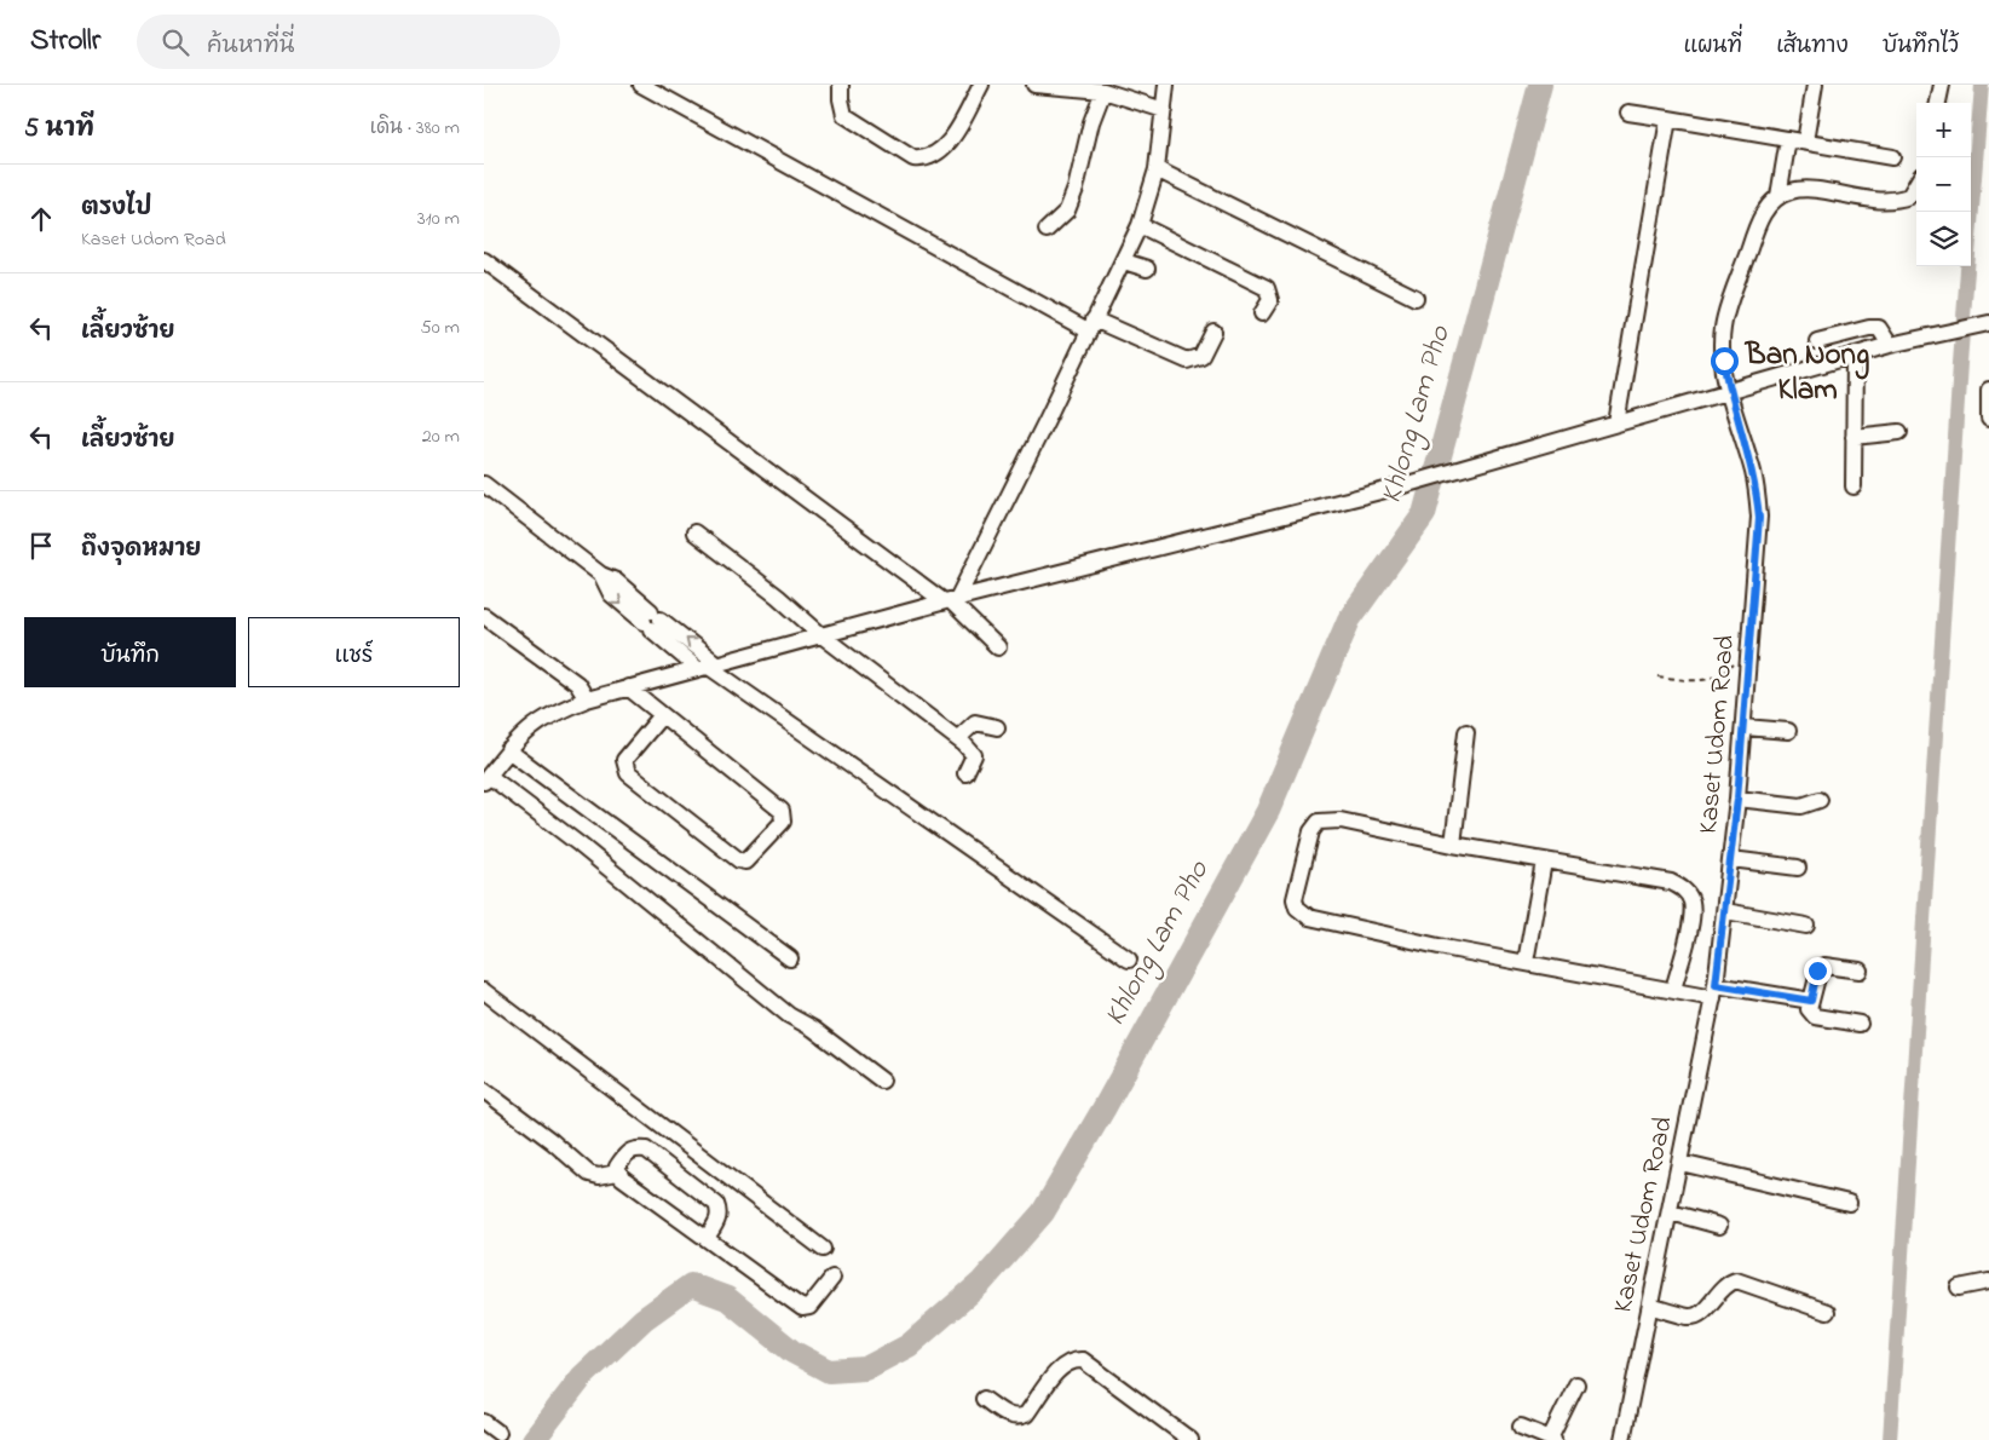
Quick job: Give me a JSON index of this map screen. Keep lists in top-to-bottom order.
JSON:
{
  "streets": {
    "street": ["Kaset Udom Road"]
  },
  "districts": ["Ban Nong Klam"],
  "water": ["Khlong Lam Pho"],
  "page": {
    "header": "Strollr",
    "search": "ค้นหาที่นี่",
    "nav": ["แผนที่", "เส้นทาง", "บันทึกไว้"],
    "heading": ["5 นาที", "เดิน · 380 m"],
    "map_buttons": ["+", "−"],
    "list": [
      ["ตรงไป", "Kaset Udom Road", "310 m"],
      ["เลี้ยวซ้าย", "50 m"],
      ["เลี้ยวซ้าย", "20 m"],
      "ถึงจุดหมาย"
    ],
    "buttons": ["บันทึก", "แชร์"]
  }
}
